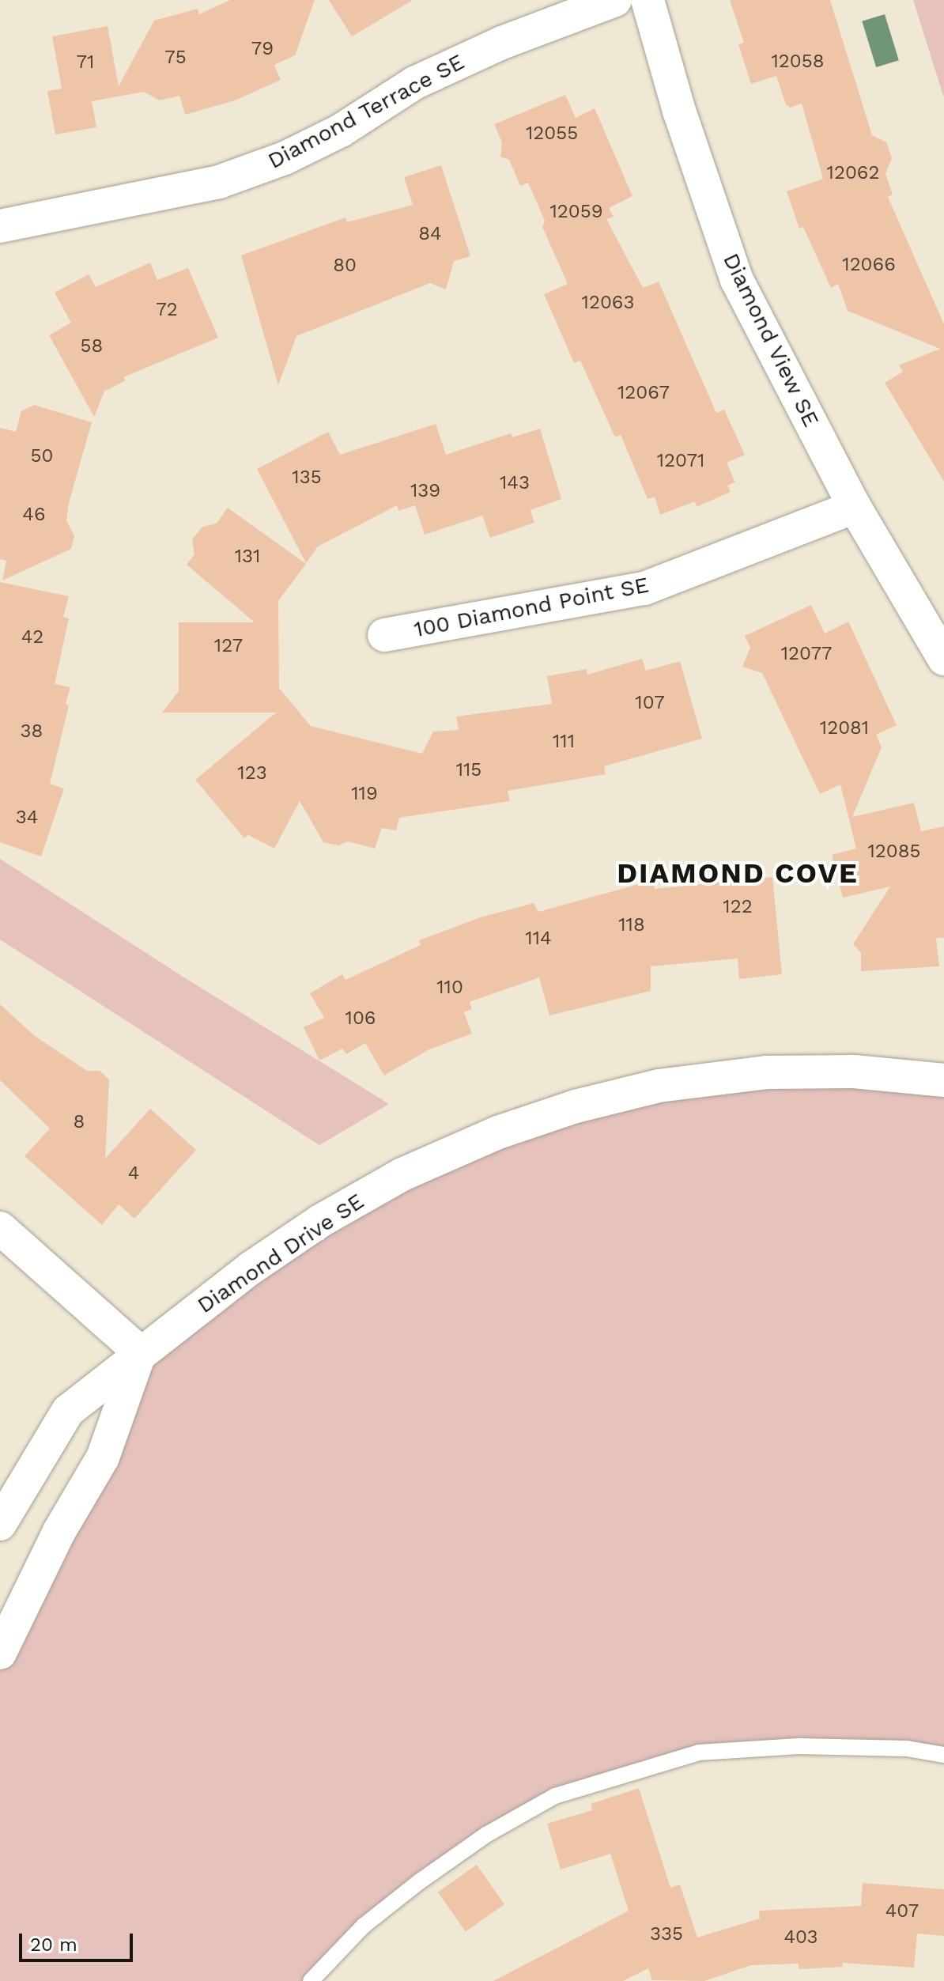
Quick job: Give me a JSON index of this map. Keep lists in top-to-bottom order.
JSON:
{
  "streets": {
    "street": [
      "Diamond Terrace SE",
      "Diamond View SE",
      "100 Diamond Point SE",
      "Diamond Drive SE"
    ]
  },
  "crossings": [
    ["Diamond View SE", "100 Diamond Point SE"]
  ],
  "districts": ["DIAMOND COVE"],
  "house_numbers": [
    "79",
    "75",
    "12058",
    "71",
    "12055",
    "12062",
    "12059",
    "84",
    "12066",
    "80",
    "12063",
    "72",
    "58",
    "12067",
    "50",
    "12071",
    "135",
    "143",
    "139",
    "46",
    "131",
    "42",
    "127",
    "12077",
    "107",
    "12081",
    "38",
    "111",
    "115",
    "123",
    "119",
    "34",
    "12085",
    "122",
    "118",
    "114",
    "110",
    "106",
    "8",
    "4",
    "407",
    "335",
    "403"
  ],
  "scale_bar": "20 m"
}
